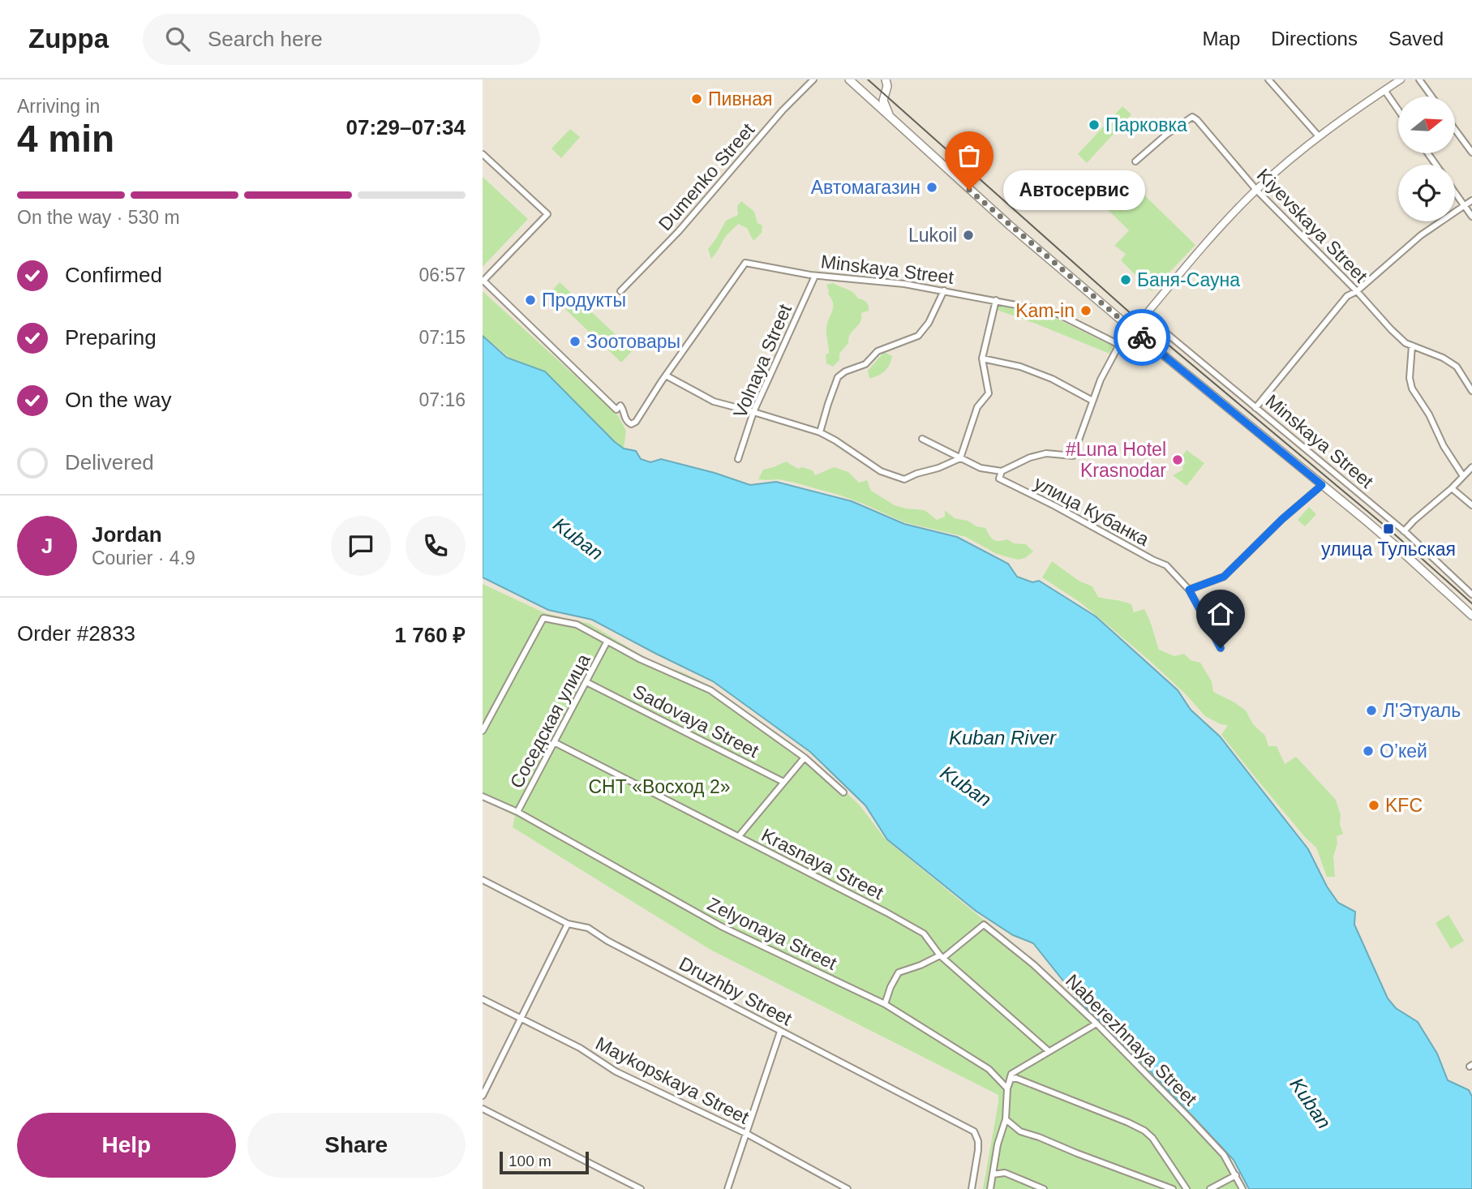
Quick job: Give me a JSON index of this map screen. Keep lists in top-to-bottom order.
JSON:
{
  "streets": {
    "main road": ["Minskaya Street"],
    "street": [
      "Dumenko Street",
      "Kiyevskaya Street",
      "Volnaya Street",
      "улица Кубанка",
      "Соседская улица",
      "Sadovaya Street",
      "Krasnaya Street",
      "Zelyonaya Street",
      "Druzhby Street",
      "Naberezhnaya Street",
      "Maykopskaya Street"
    ]
  },
  "crossings": [
    ["Minskaya Street", "Volnaya Street"],
    ["Minskaya Street", "улица Кубанка"],
    ["Соседская улица", "Sadovaya Street"],
    ["Соседская улица", "Krasnaya Street"],
    ["Соседская улица", "Zelyonaya Street"],
    ["Krasnaya Street", "Naberezhnaya Street"]
  ],
  "water": ["Kuban", "Kuban River"],
  "parks": ["СНТ «Восход 2»"],
  "places": {
    "other": [
      "Пивная",
      "Парковка",
      "Автомагазин",
      "Автосервис",
      "Lukoil",
      "Баня-Сауна",
      "Продукты",
      "Kam-in",
      "Зоотовары",
      "#Luna Hotel Krasnodar",
      "Л'Этуаль",
      "О’кей",
      "KFC"
    ],
    "transit": ["улица Тульская"]
  },
  "scale_bar": "100 m",
  "north": "right",
  "page": {
    "header": "Zuppa",
    "search": "Search here",
    "nav": ["Map", "Directions", "Saved"],
    "heading": ["4 min", "Arriving in", "07:29–07:34"],
    "panel": [
      "Jordan",
      "Courier · 4.9",
      "Order #2833",
      "1 760 ₽"
    ],
    "bubble": "Автосервис",
    "bar": "On the way · 530 m",
    "list": [
      ["Confirmed", "06:57"],
      ["Preparing", "07:15"],
      ["On the way", "07:16"],
      "Delivered"
    ],
    "round": "J",
    "buttons": ["Help", "Share"],
    "scale": "100 m"
  }
}
